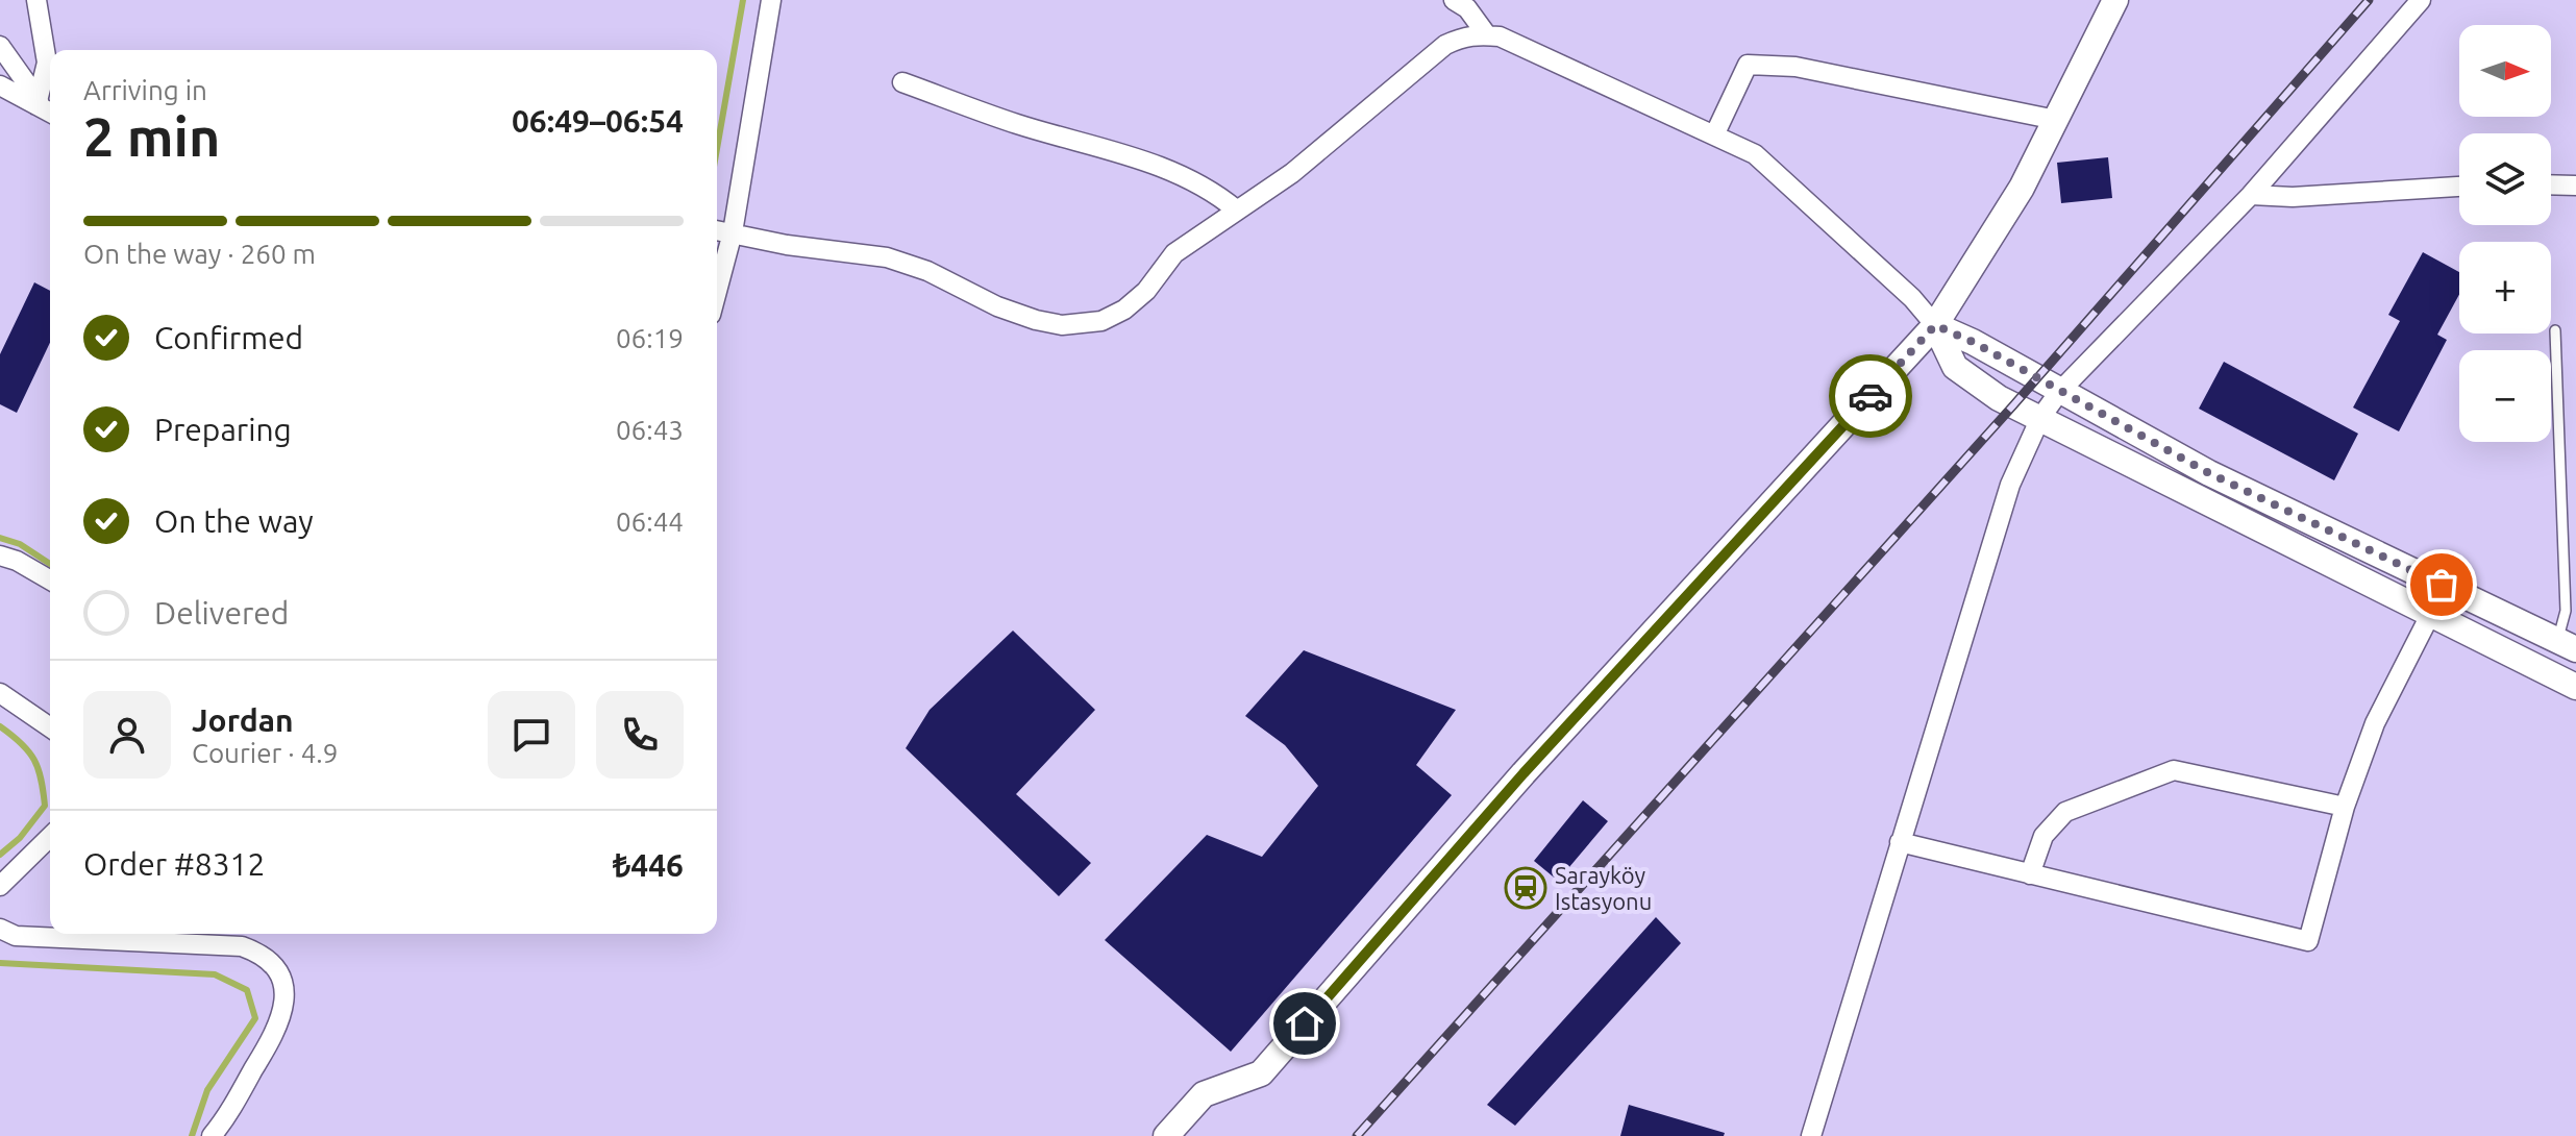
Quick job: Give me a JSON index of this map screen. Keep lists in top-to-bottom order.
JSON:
{
  "places": {
    "station": ["Sarayköy Istasyonu"]
  },
  "north": "right",
  "page": {
    "map_buttons": ["+", "−"],
    "heading": ["2 min", "Arriving in", "06:49–06:54"],
    "panel": [
      "Jordan",
      "Courier · 4.9",
      "Order #8312",
      "₺446"
    ],
    "bar": "On the way · 260 m",
    "list": [
      ["Confirmed", "06:19"],
      ["Preparing", "06:43"],
      ["On the way", "06:44"],
      "Delivered"
    ]
  }
}
